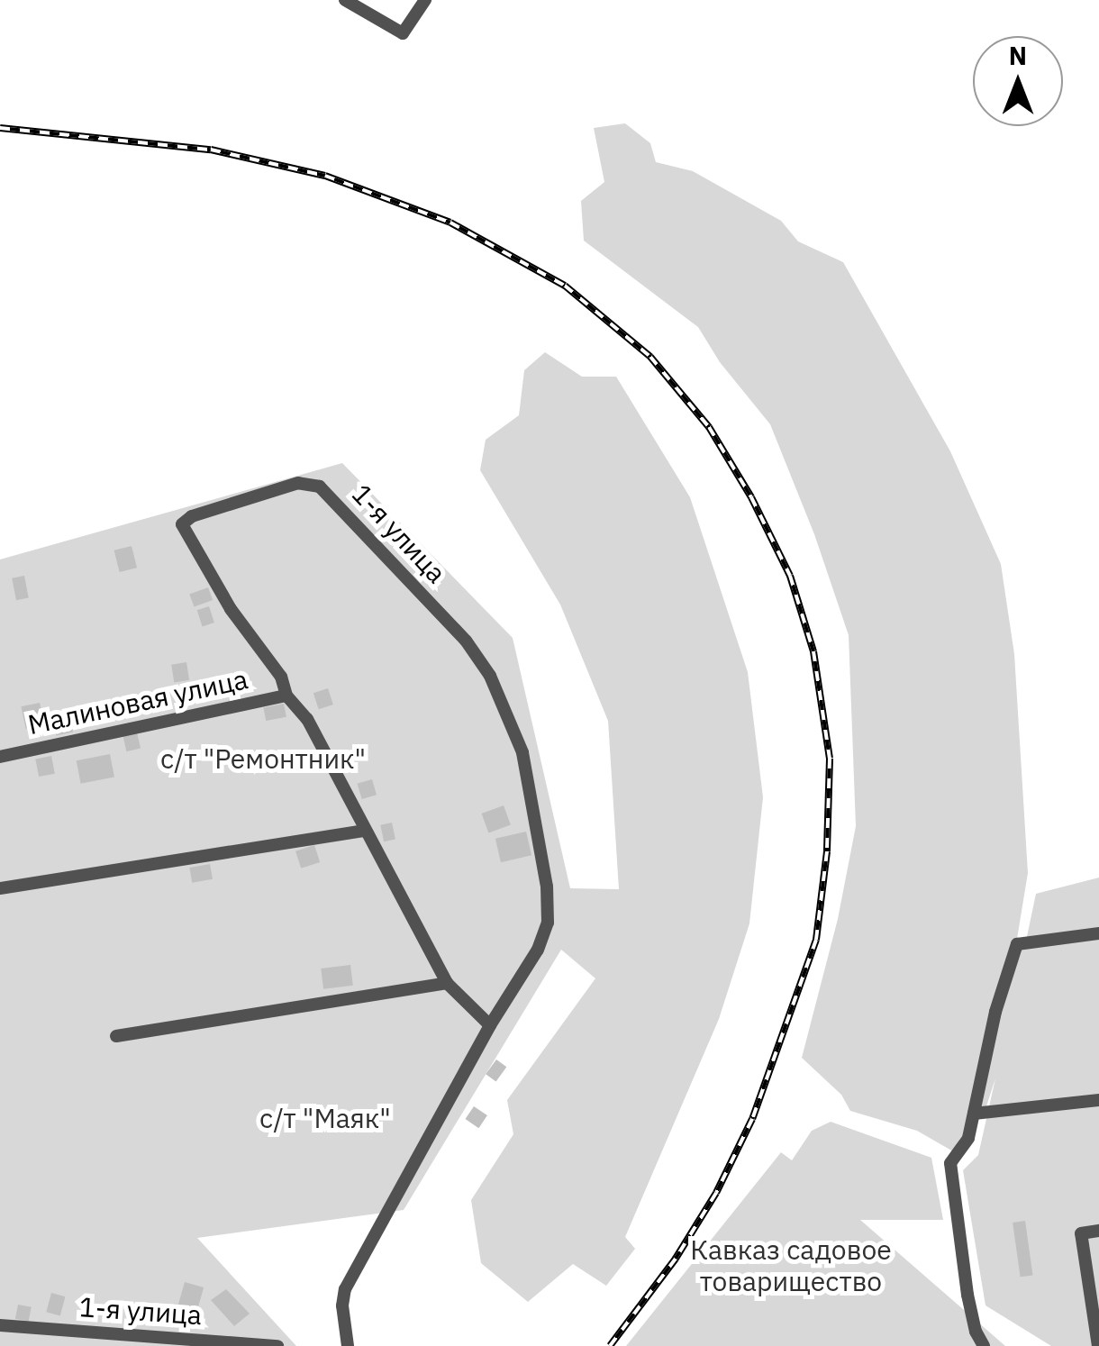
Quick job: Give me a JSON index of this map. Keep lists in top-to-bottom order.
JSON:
{
  "streets": {
    "street": ["1-я улица", "Малиновая улица"]
  },
  "crossings": [
    ["1-я улица", "Малиновая улица"]
  ],
  "parks": ["с/т \"Ремонтник\"", "с/т \"Маяк\"", "Кавказ садовое товарищество"],
  "north": "top"
}
